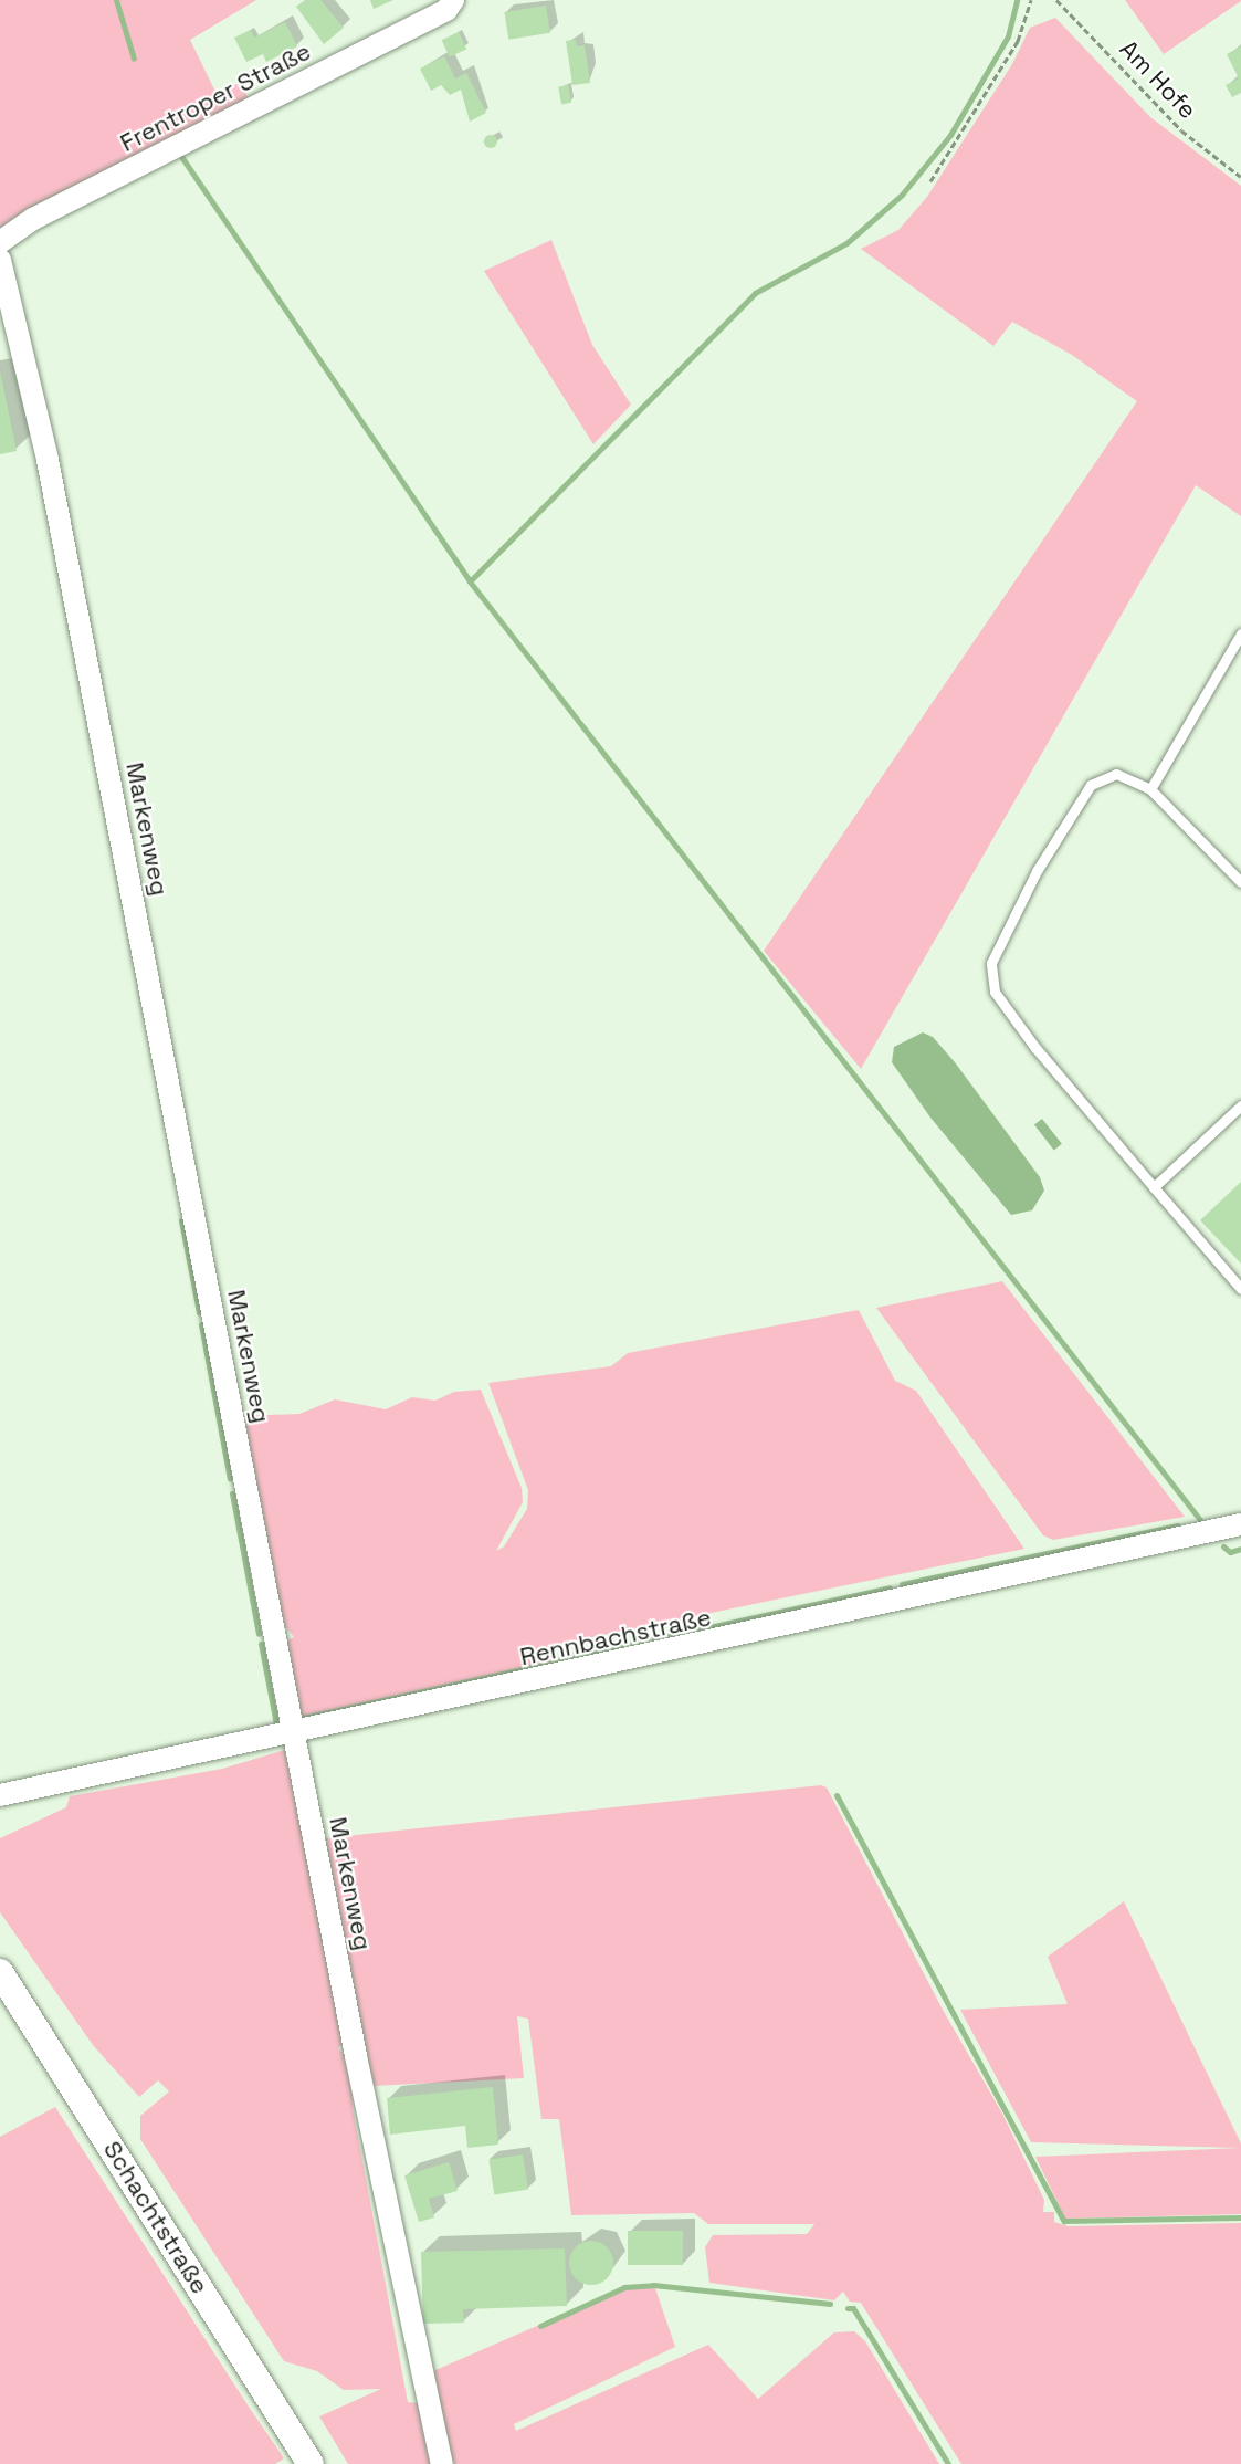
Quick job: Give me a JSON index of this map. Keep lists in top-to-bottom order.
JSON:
{
  "streets": {
    "street": [
      "Frentroper Straße",
      "Markenweg",
      "Rennbachstraße",
      "Schachtstraße"
    ],
    "path": ["Am Hofe"]
  },
  "crossings": [
    ["Markenweg", "Rennbachstraße"]
  ]
}
